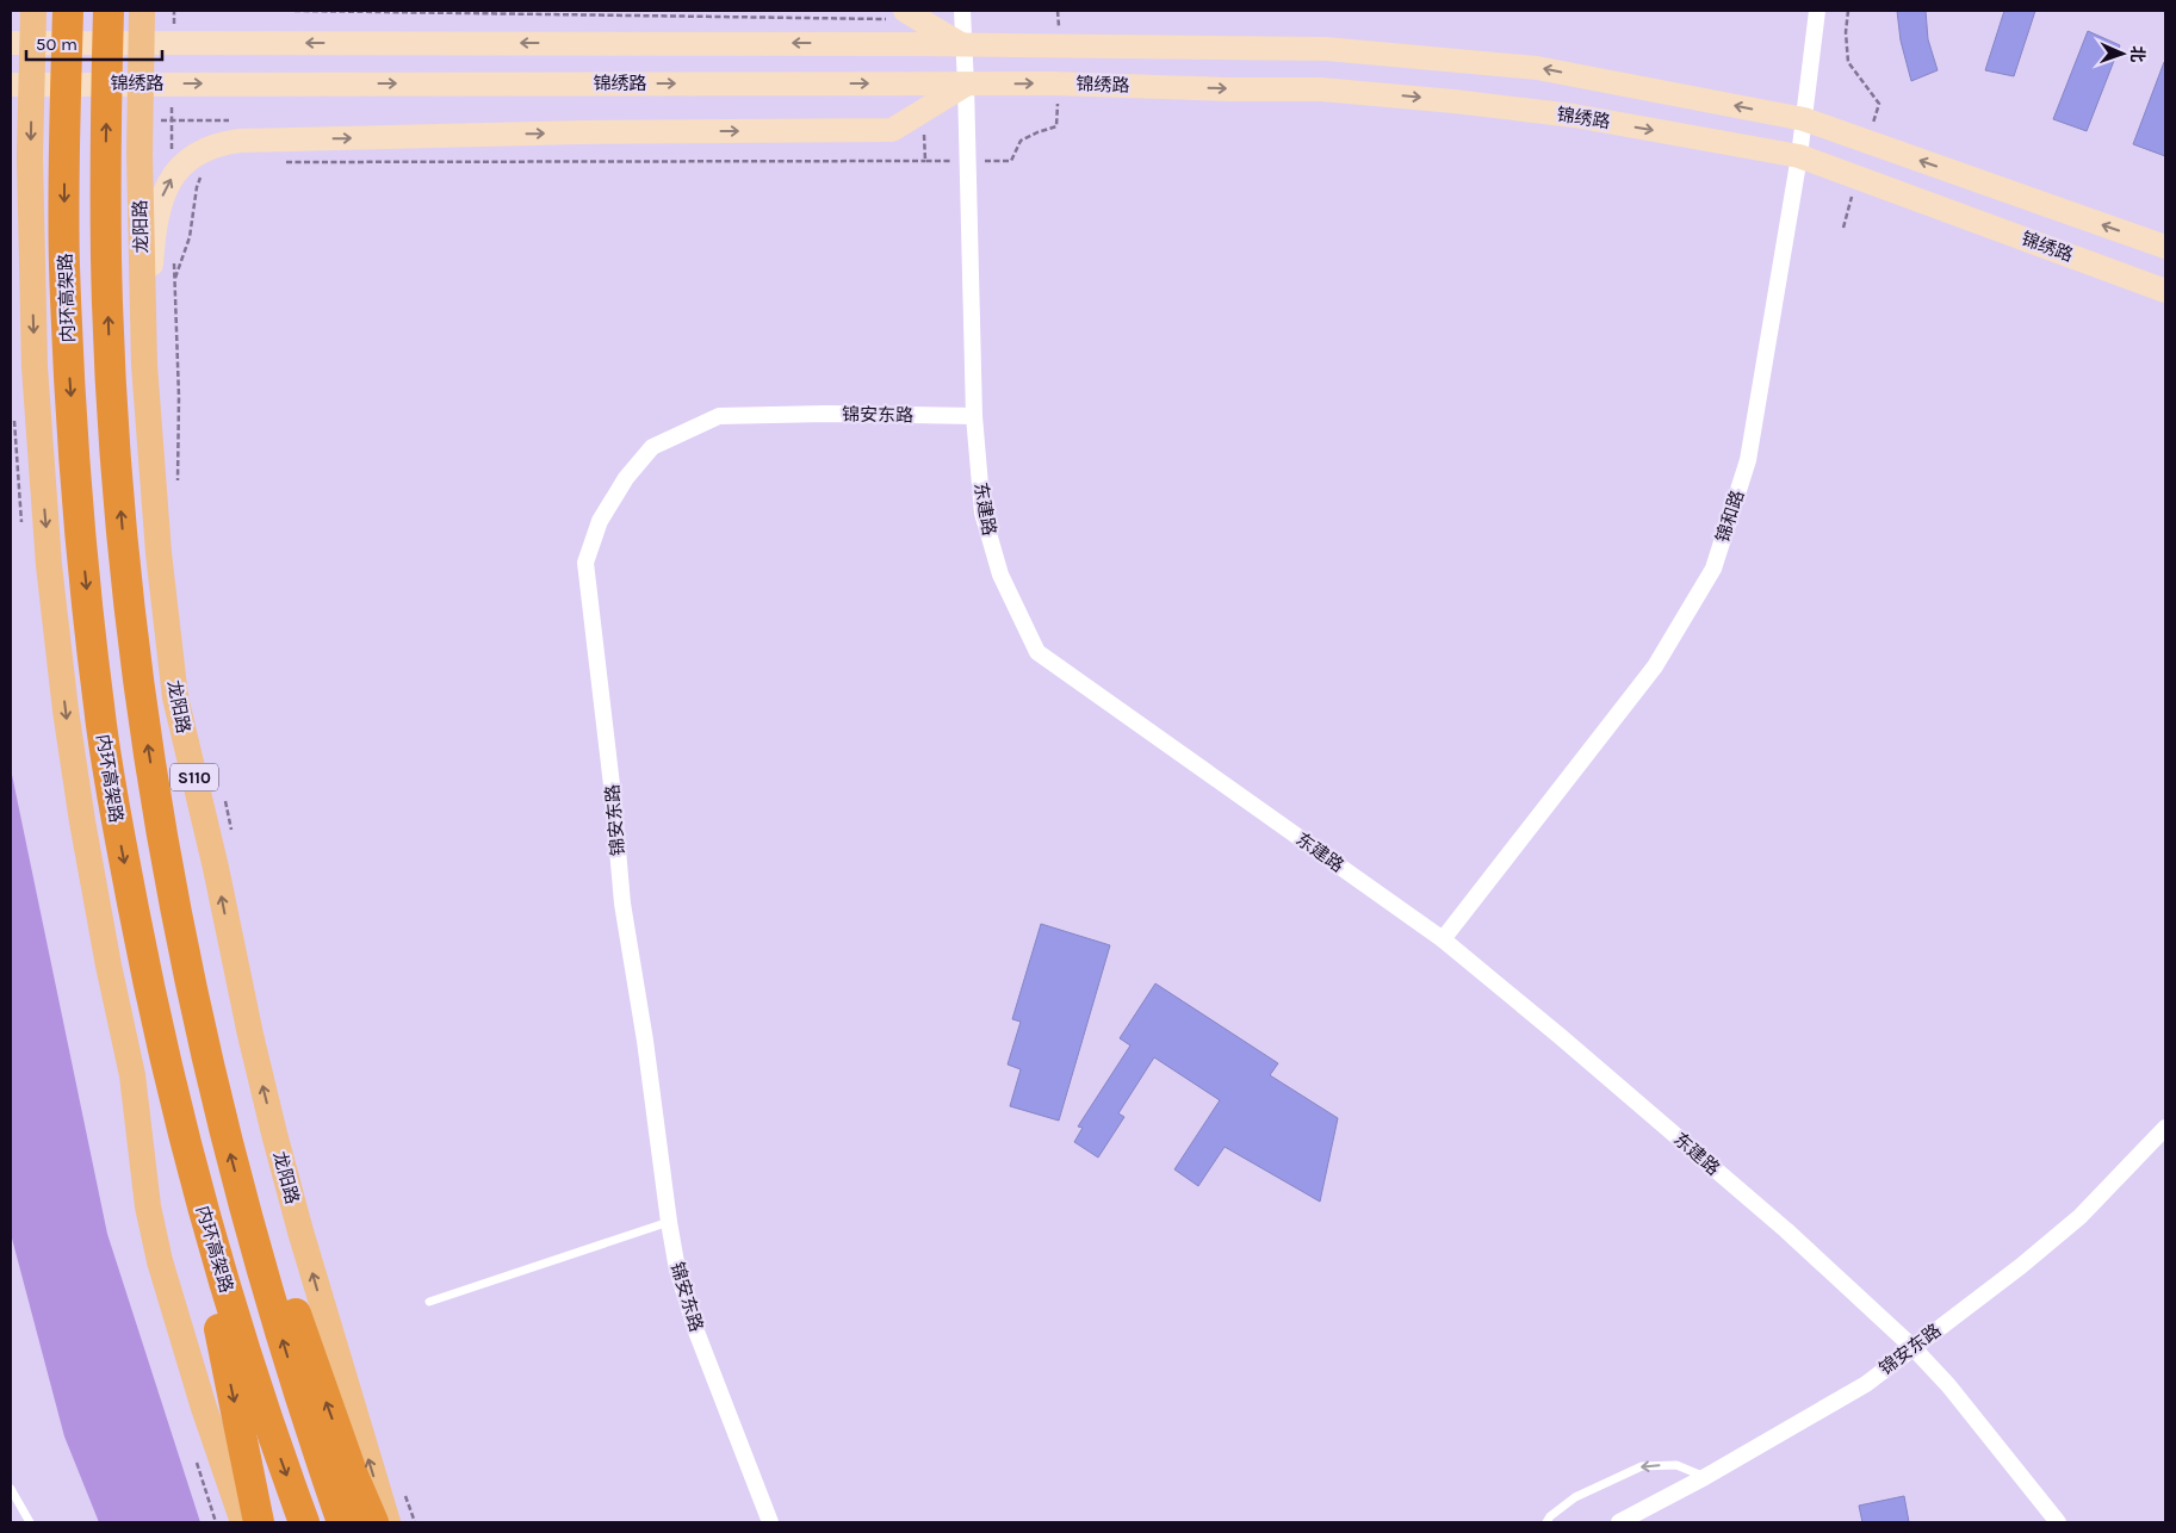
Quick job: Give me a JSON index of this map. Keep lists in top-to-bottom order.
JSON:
{
  "streets": {
    "highway": ["内环高架路"],
    "main road": ["锦绣路", "龙阳路", "S110"],
    "street": ["锦安东路", "东建路", "锦和路"]
  },
  "crossings": [
    ["锦绣路", "东建路"],
    ["锦绣路", "锦和路"],
    ["锦安东路", "东建路"],
    ["东建路", "锦和路"]
  ],
  "scale_bar": "50 m",
  "north": "right"
}
